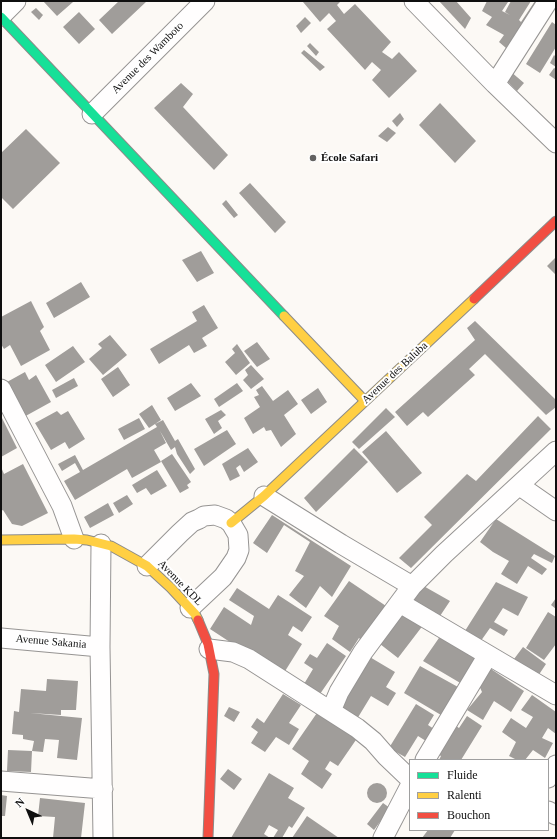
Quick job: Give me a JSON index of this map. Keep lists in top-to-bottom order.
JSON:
{
  "streets": {
    "street": [
      "Avenue des Wamboto",
      "Avenue des Baluba",
      "Avenue KDL",
      "Avenue Sakania"
    ]
  },
  "places": ["École Safari"],
  "legend": ["Fluide", "Ralenti", "Bouchon"],
  "north": "top left"
}
